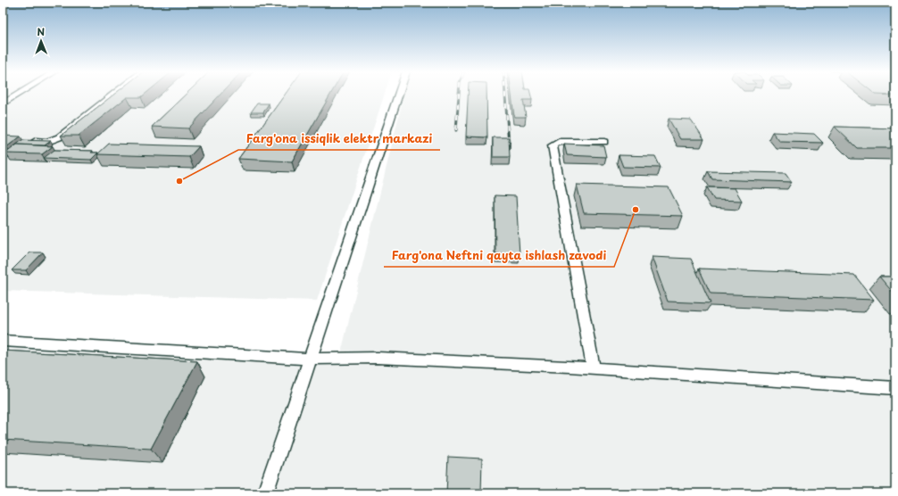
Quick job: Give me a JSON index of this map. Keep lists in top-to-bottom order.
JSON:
{
  "places": ["Farg'ona issiqlik elektr markazi", "Farg'ona Neftni qayta ishlash zavodi"],
  "north": "top"
}
